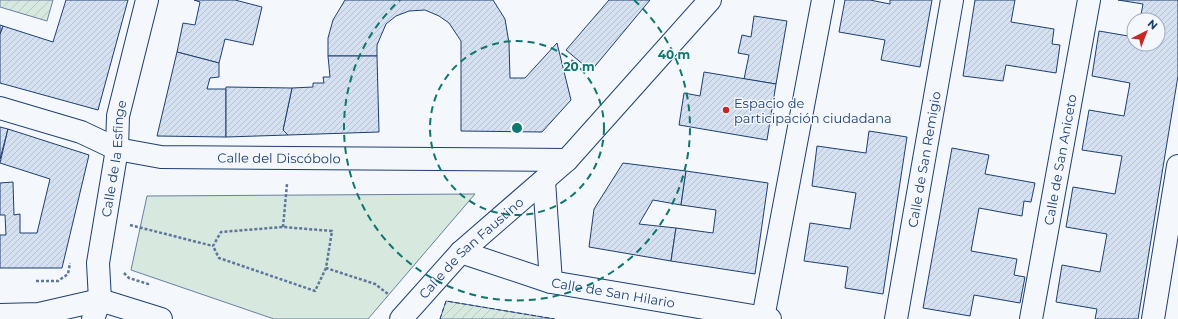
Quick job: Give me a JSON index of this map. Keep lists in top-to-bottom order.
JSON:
{
  "streets": {
    "street": [
      "Calle del Discóbolo",
      "Calle de la Esfinge",
      "Calle de San Remigio",
      "Calle de San Aniceto",
      "Calle de San Faustino",
      "Calle de San Hilario"
    ]
  },
  "crossings": [
    ["Calle del Discóbolo", "Calle de la Esfinge"],
    ["Calle del Discóbolo", "Calle de San Faustino"],
    ["Calle de San Faustino", "Calle de San Hilario"]
  ],
  "places": ["Espacio de participación ciudadana"],
  "north": "top right",
  "rings": ["40 m", "20 m"]
}
